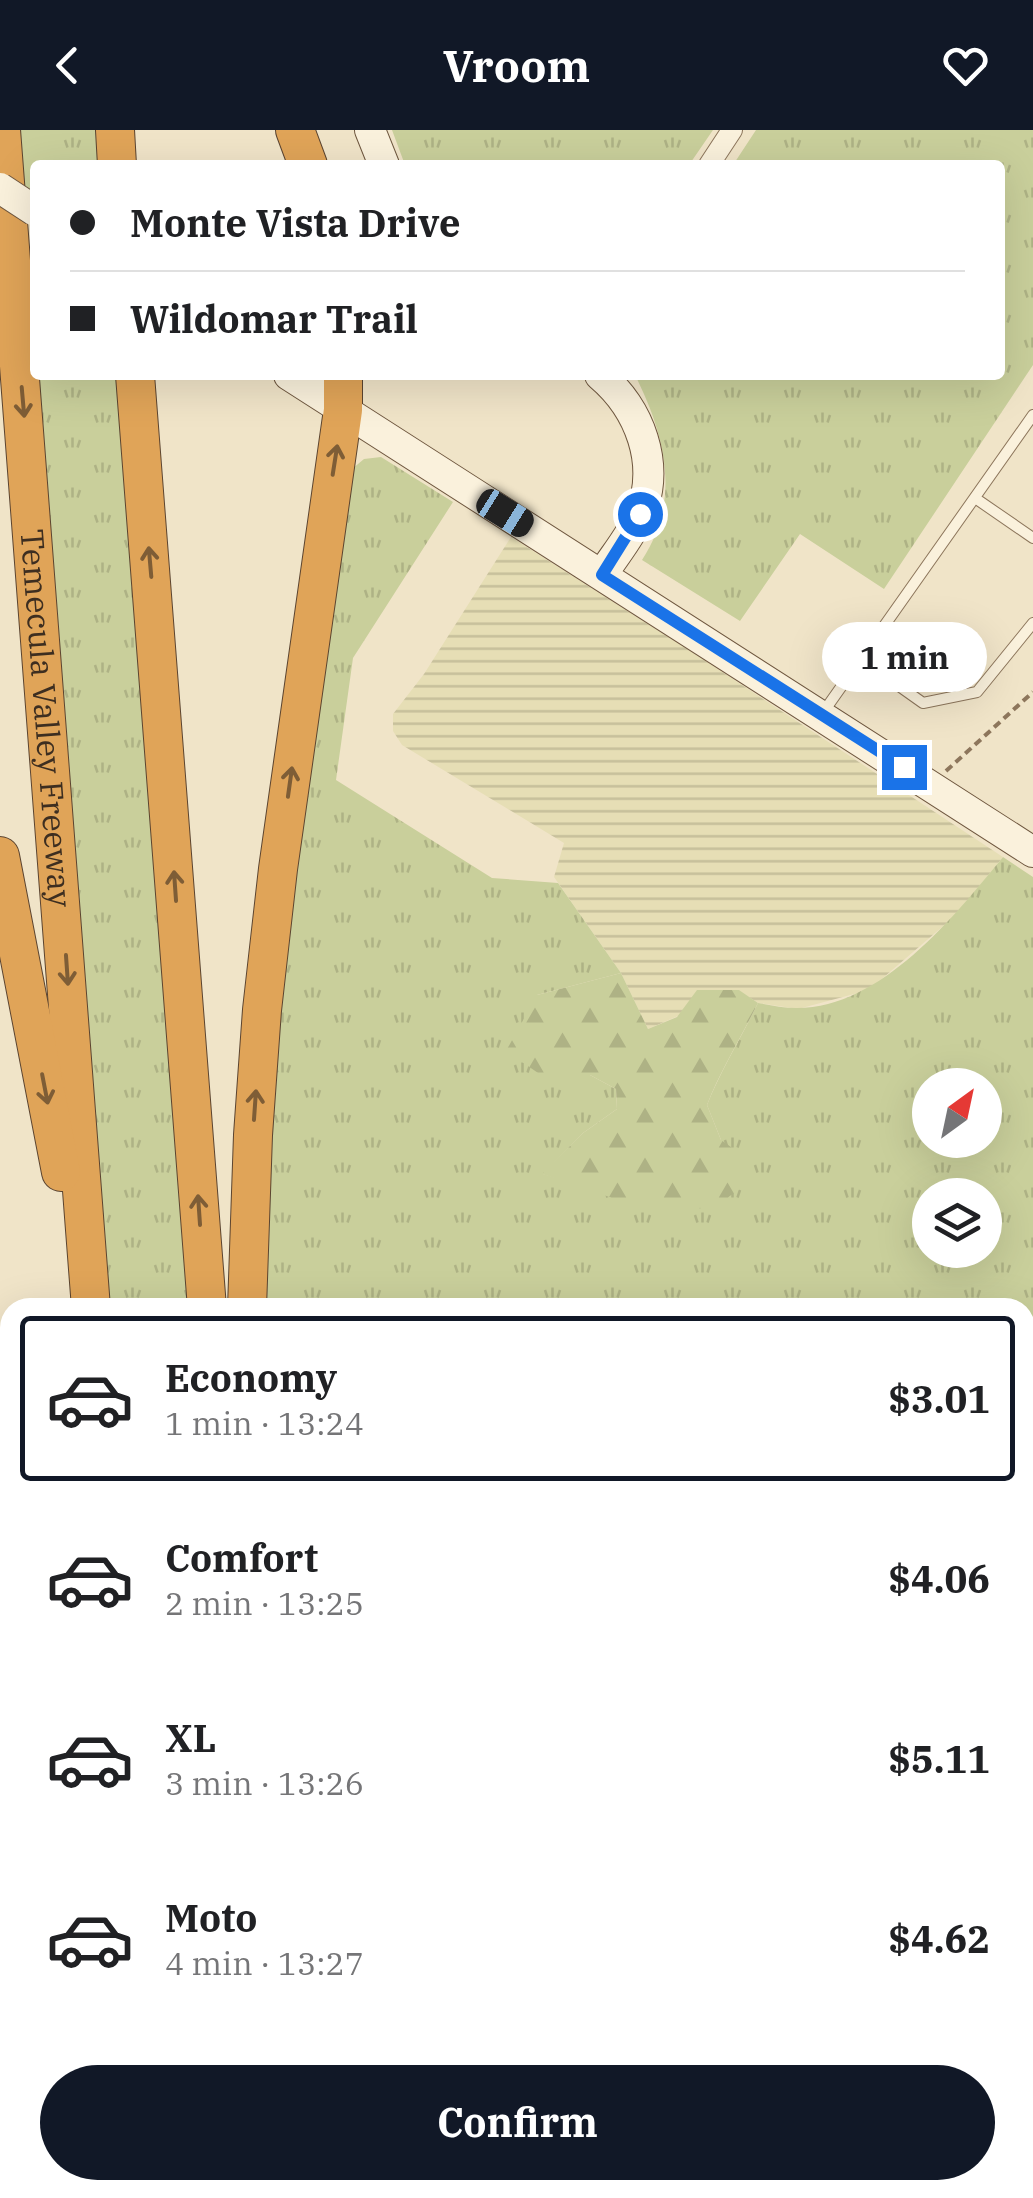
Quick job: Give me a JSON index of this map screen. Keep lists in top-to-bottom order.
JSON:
{
  "streets": {
    "highway": ["Temecula Valley Freeway"]
  },
  "north": "top right",
  "page": {
    "header": "Vroom",
    "banner": ["Monte Vista Drive", "Wildomar Trail"],
    "bubble": "1 min",
    "list": [
      {
        "name": "Economy",
        "note": "1 min · 13:24",
        "value": "$3.01"
      },
      {
        "name": "Comfort",
        "note": "2 min · 13:25",
        "value": "$4.06"
      },
      {
        "name": "XL",
        "note": "3 min · 13:26",
        "value": "$5.11"
      },
      {
        "name": "Moto",
        "note": "4 min · 13:27",
        "value": "$4.62"
      }
    ],
    "buttons": "Confirm"
  }
}
